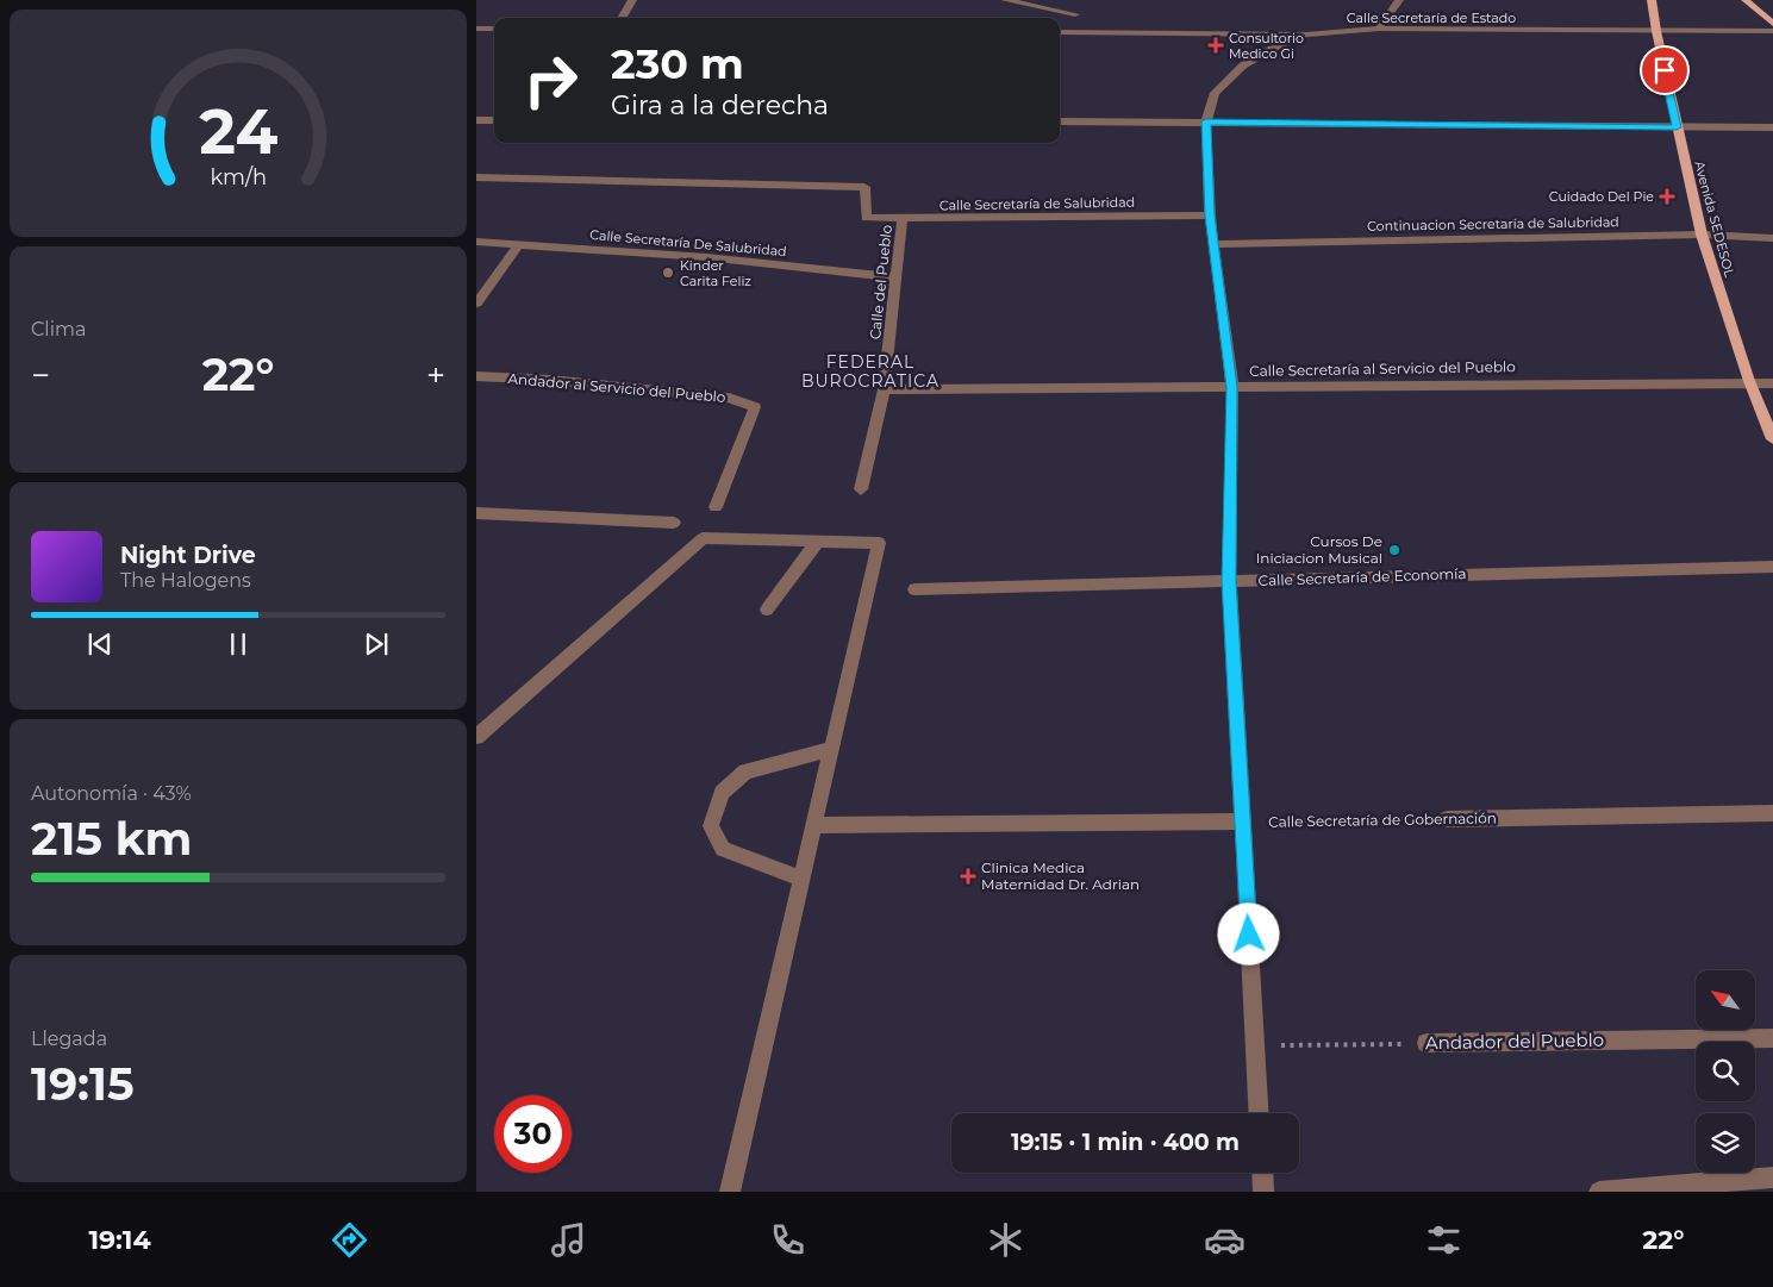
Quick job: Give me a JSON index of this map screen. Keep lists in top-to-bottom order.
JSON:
{
  "streets": {
    "main road": ["Avenida SEDESOL"],
    "street": [
      "Calle Secretaría de Estado",
      "Calle Secretaría de Salubridad",
      "Continuacion Secretaría de Salubridad",
      "Calle Secretaría De Salubridad",
      "Calle del Pueblo",
      "Calle Secretaría al Servicio del Pueblo",
      "Andador al Servicio del Pueblo",
      "Calle Secretaría de Economía",
      "Calle Secretaría de Gobernación",
      "Andador del Pueblo"
    ]
  },
  "crossings": [
    ["Calle Secretaría de Estado", "Avenida SEDESOL"],
    ["Calle Secretaría de Salubridad", "Calle del Pueblo"],
    ["Avenida SEDESOL", "Continuacion Secretaría de Salubridad"],
    ["Avenida SEDESOL", "Calle Secretaría al Servicio del Pueblo"],
    ["Calle Secretaría De Salubridad", "Calle del Pueblo"],
    ["Calle del Pueblo", "Calle Secretaría al Servicio del Pueblo"]
  ],
  "districts": ["FEDERAL BUROCRATICA"],
  "places": {
    "health": ["Consultorio Medico Gi", "Cuidado Del Pie", "Clinica Medica Maternidad Dr. Adrian"],
    "other": ["Kinder Carita Feliz", "Cursos De Iniciacion Musical"]
  },
  "north": "top left",
  "page": {
    "turn": ["230 m", "Gira a la derecha"],
    "tile": [
      "Clima",
      ["Autonomía · 43%", "215 km"],
      ["Llegada", "19:15"]
    ],
    "heat": ["−", "22°", "+"],
    "song": ["Night Drive", "The Halogens"],
    "limit": "30",
    "trip": "19:15 · 1 min · 400 m",
    "tabs": ["19:14", "22°"],
    "gauge": ["24", "km/h"]
  }
}
